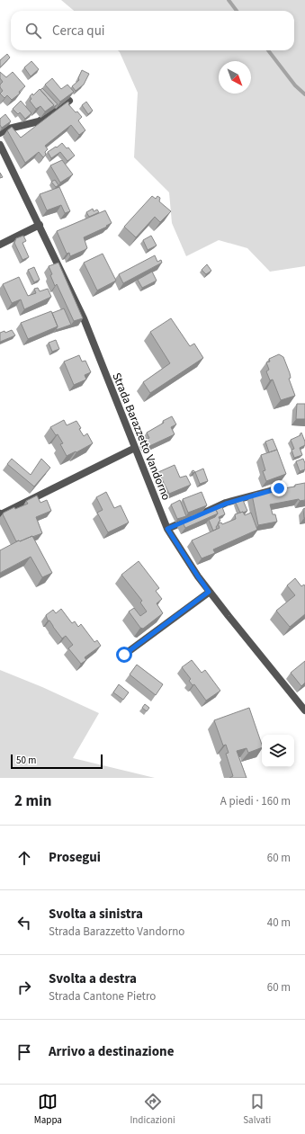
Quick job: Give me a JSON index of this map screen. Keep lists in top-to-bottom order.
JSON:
{
  "streets": {
    "street": ["Strada Barazzetto Vandorno"]
  },
  "scale_bar": "50 m",
  "north": "bottom right",
  "page": {
    "search": "Cerca qui",
    "scale": "50 m",
    "heading": ["2 min", "A piedi · 160 m"],
    "list": [
      ["Prosegui", "60 m"],
      ["Svolta a sinistra", "Strada Barazzetto Vandorno", "40 m"],
      ["Svolta a destra", "Strada Cantone Pietro", "60 m"],
      "Arrivo a destinazione"
    ],
    "nav": ["Mappa", "Indicazioni", "Salvati"]
  }
}
